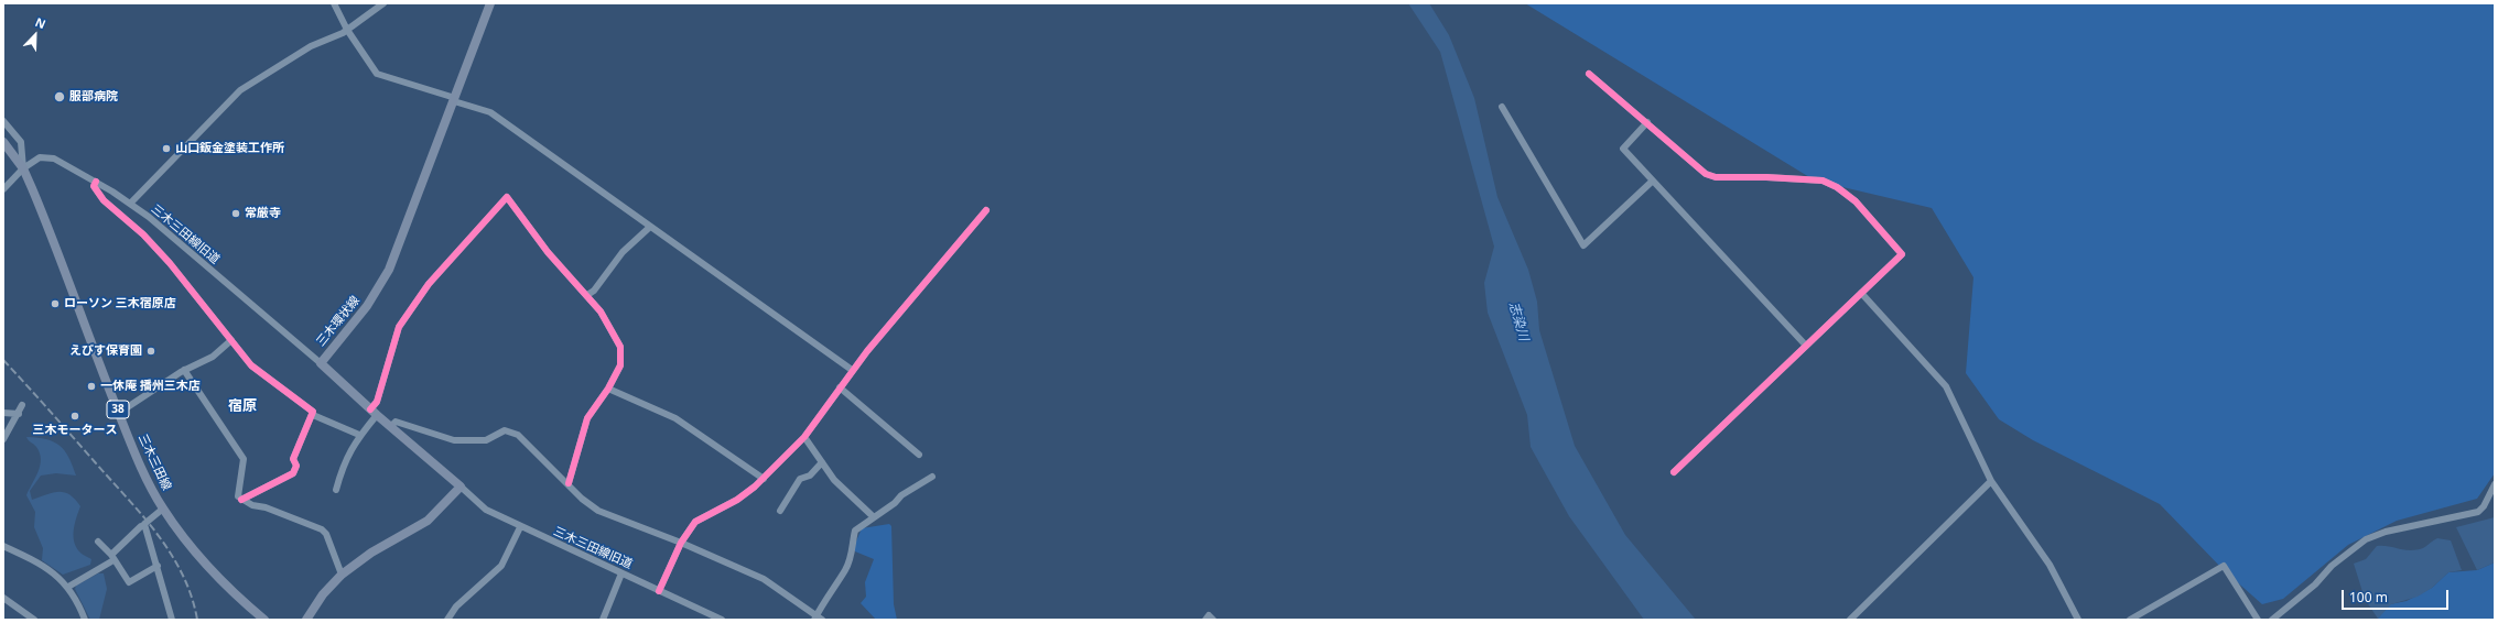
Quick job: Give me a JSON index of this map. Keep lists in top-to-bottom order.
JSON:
{
  "streets": {
    "main road": ["三木環状線", "38", "三木三田線"],
    "street": ["三木三田線旧道"]
  },
  "crossings": [
    ["三木三田線旧道", "三木環状線"],
    ["三木三田線旧道", "三木三田線"]
  ],
  "districts": ["宿原"],
  "water": ["志染川"],
  "places": [
    "服部病院",
    "山口鈑金塗装工作所",
    "常厳寺",
    "ローソン 三木宿原店",
    "えびす保育園",
    "一休庵 播州三木店",
    "三木モータース"
  ],
  "scale_bar": "100 m",
  "north": "top right"
}
